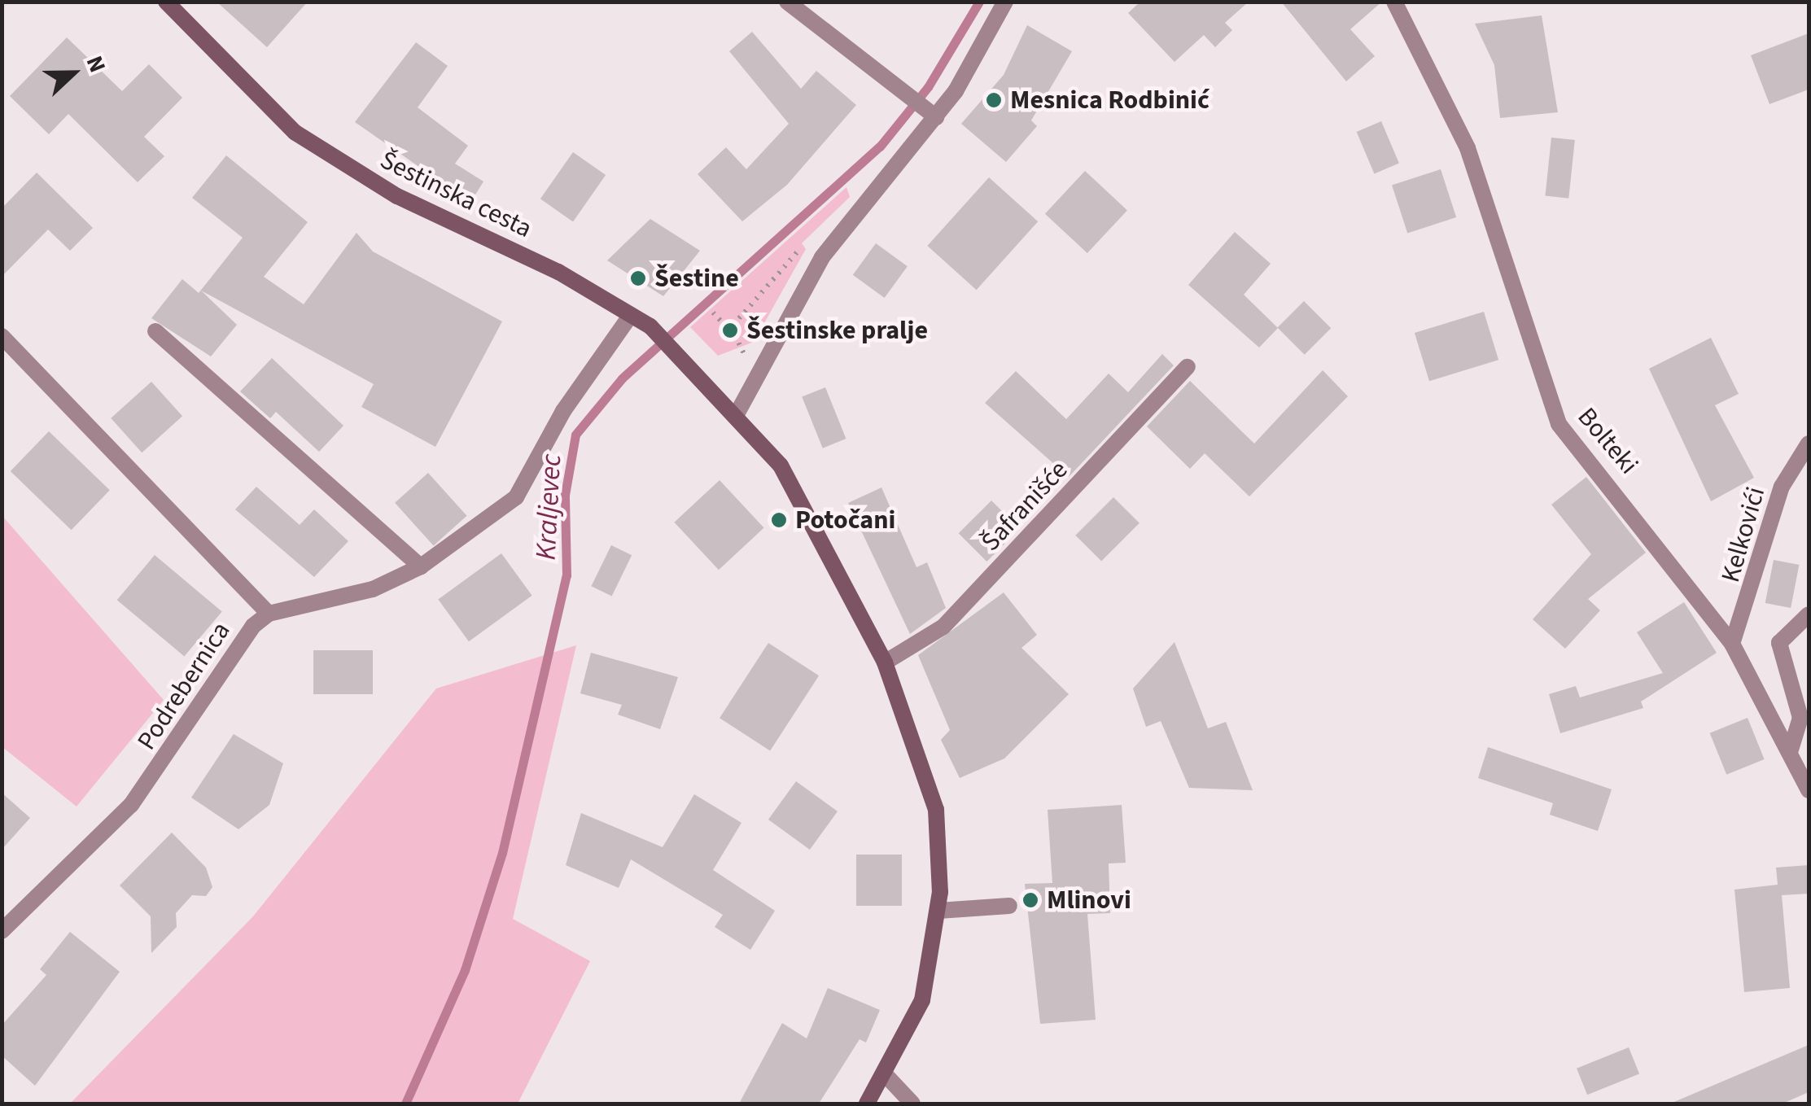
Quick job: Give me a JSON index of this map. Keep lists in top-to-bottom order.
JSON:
{
  "streets": {
    "main road": ["Šestinska cesta"],
    "street": [
      "Bolteki",
      "Šafranišće",
      "Kelkovići",
      "Podrebernica"
    ]
  },
  "crossings": [
    ["Šestinska cesta", "Podrebernica"],
    ["Bolteki", "Kelkovići"]
  ],
  "water": ["Kraljevec"],
  "places": [
    "Mesnica Rodbinić",
    "Šestine",
    "Šestinske pralje",
    "Potočani",
    "Mlinovi"
  ],
  "north": "right"
}
